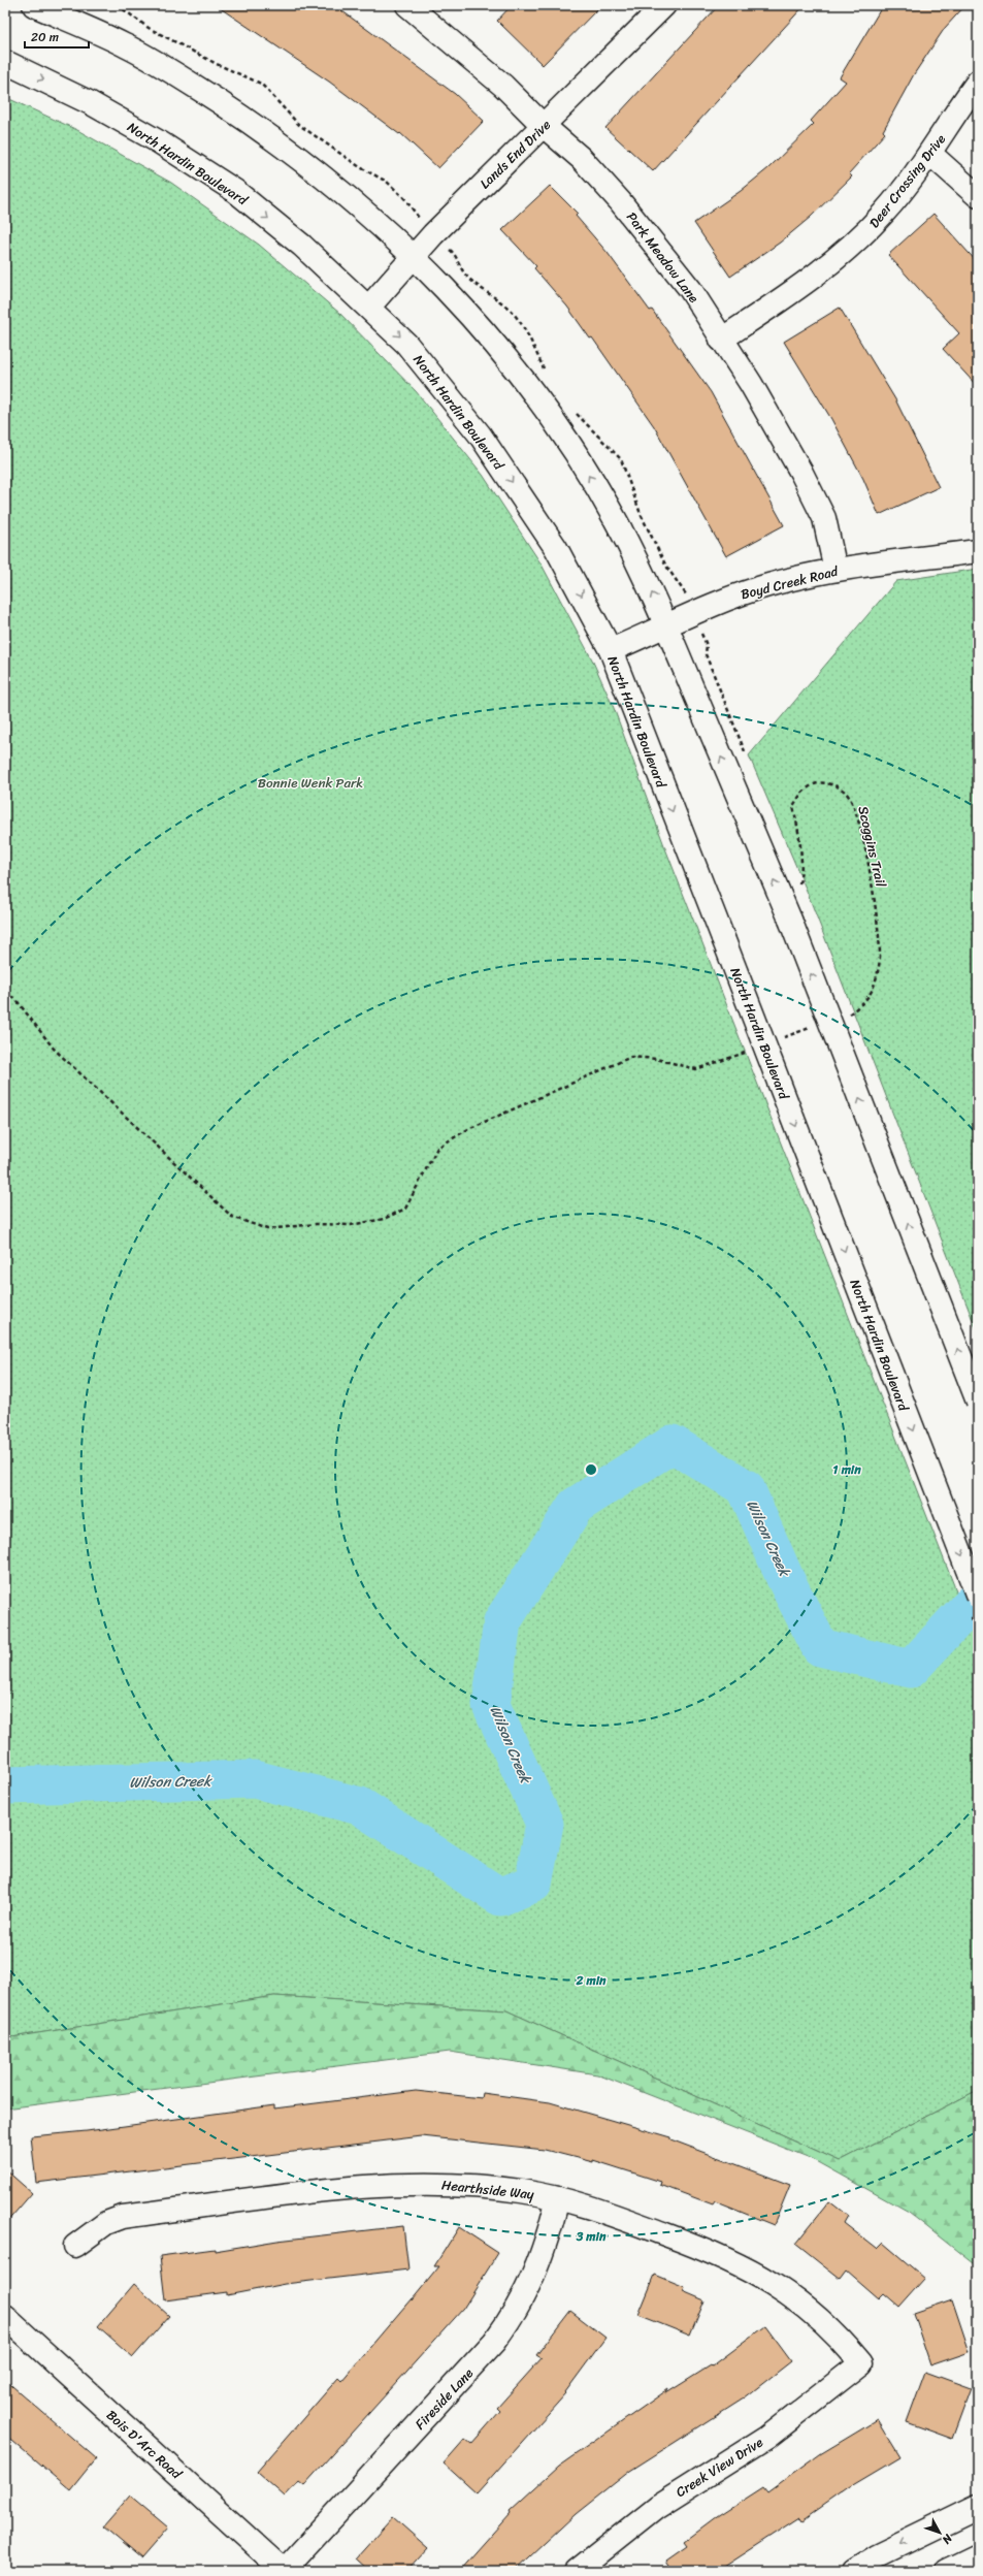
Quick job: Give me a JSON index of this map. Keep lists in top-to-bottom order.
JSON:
{
  "streets": {
    "street": [
      "Lands End Drive",
      "North Hardin Boulevard",
      "Deer Crossing Drive",
      "Park Meadow Lane",
      "Boyd Creek Road",
      "Hearthside Way",
      "Fireside Lane",
      "Bois D'Arc Road",
      "Creek View Drive"
    ],
    "path": ["Scoggins Trail"]
  },
  "crossings": [
    ["Lands End Drive", "North Hardin Boulevard"],
    ["Lands End Drive", "Park Meadow Lane"],
    ["North Hardin Boulevard", "Boyd Creek Road"],
    ["Deer Crossing Drive", "Park Meadow Lane"],
    ["Park Meadow Lane", "Boyd Creek Road"],
    ["Hearthside Way", "Fireside Lane"],
    ["Hearthside Way", "Creek View Drive"],
    ["Fireside Lane", "Bois D'Arc Road"]
  ],
  "water": ["Wilson Creek"],
  "parks": ["Bonnie Wenk Park"],
  "scale_bar": "20 m",
  "north": "bottom right",
  "rings": ["1 min", "2 min", "3 min"]
}
